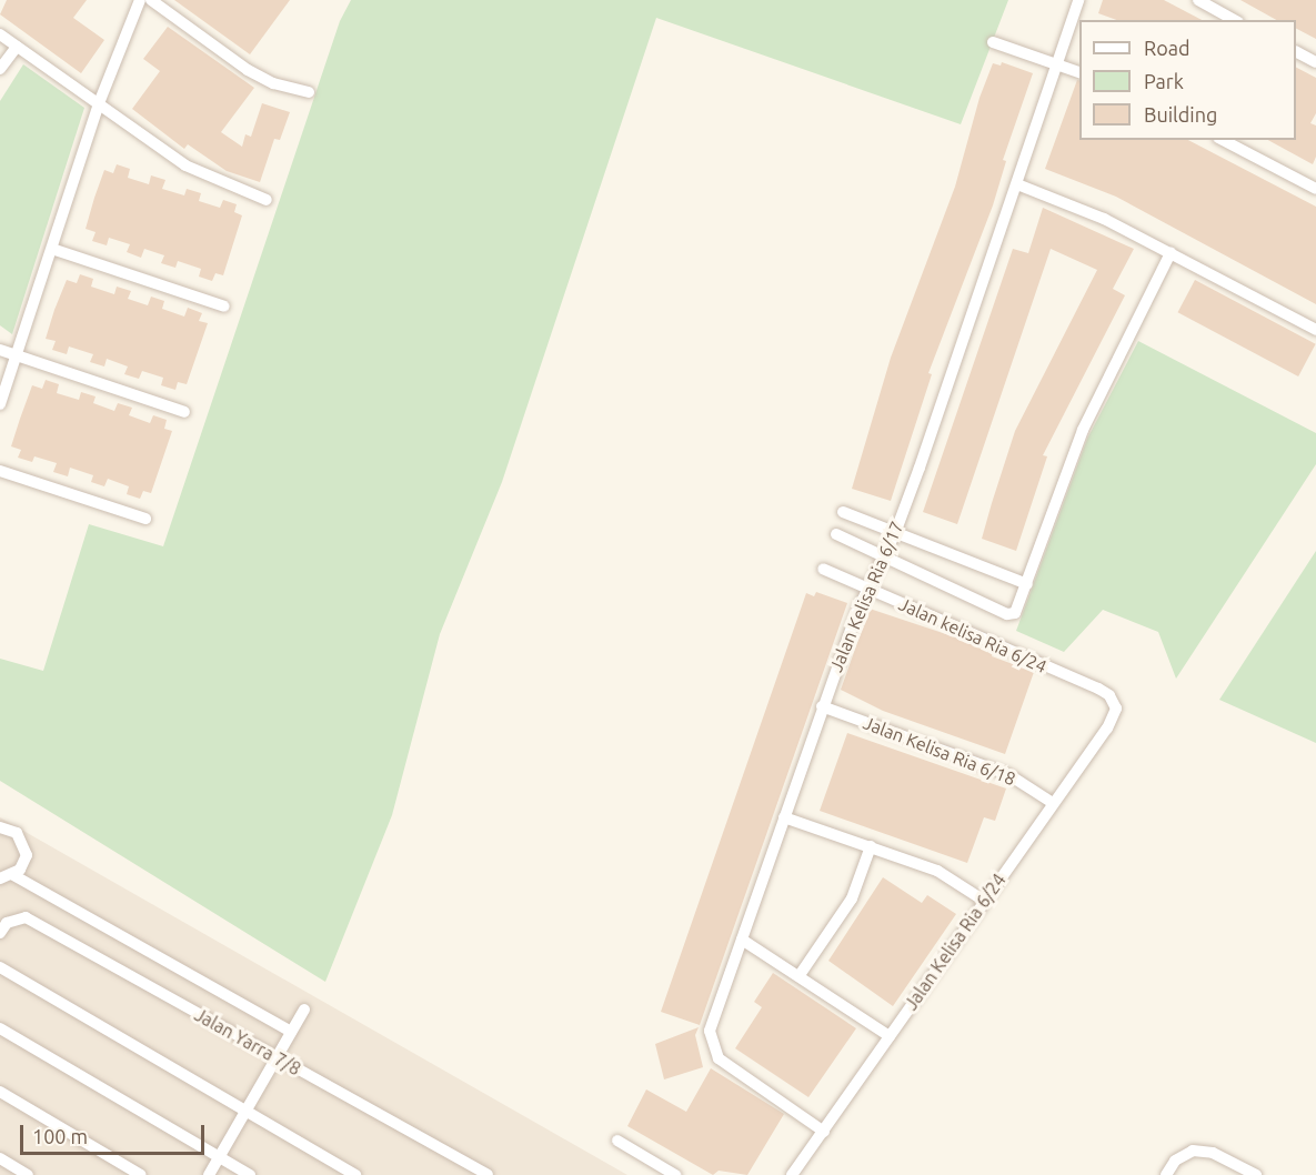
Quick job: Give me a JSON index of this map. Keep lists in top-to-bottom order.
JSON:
{
  "streets": {
    "street": [
      "Jalan Kelisa Ria 6/17",
      "Jalan kelisa Ria 6/24",
      "Jalan Kelisa Ria 6/18",
      "Jalan Kelisa Ria 6/24",
      "Jalan Yarra 7/8"
    ]
  },
  "crossings": [
    ["Jalan Kelisa Ria 6/17", "Jalan kelisa Ria 6/24"],
    ["Jalan Kelisa Ria 6/17", "Jalan Kelisa Ria 6/18"],
    ["Jalan Kelisa Ria 6/17", "Jalan Kelisa Ria 6/24"],
    ["Jalan kelisa Ria 6/24", "Jalan Kelisa Ria 6/24"],
    ["Jalan Kelisa Ria 6/18", "Jalan Kelisa Ria 6/24"]
  ],
  "legend": ["Road", "Park", "Building"],
  "scale_bar": "100 m"
}
